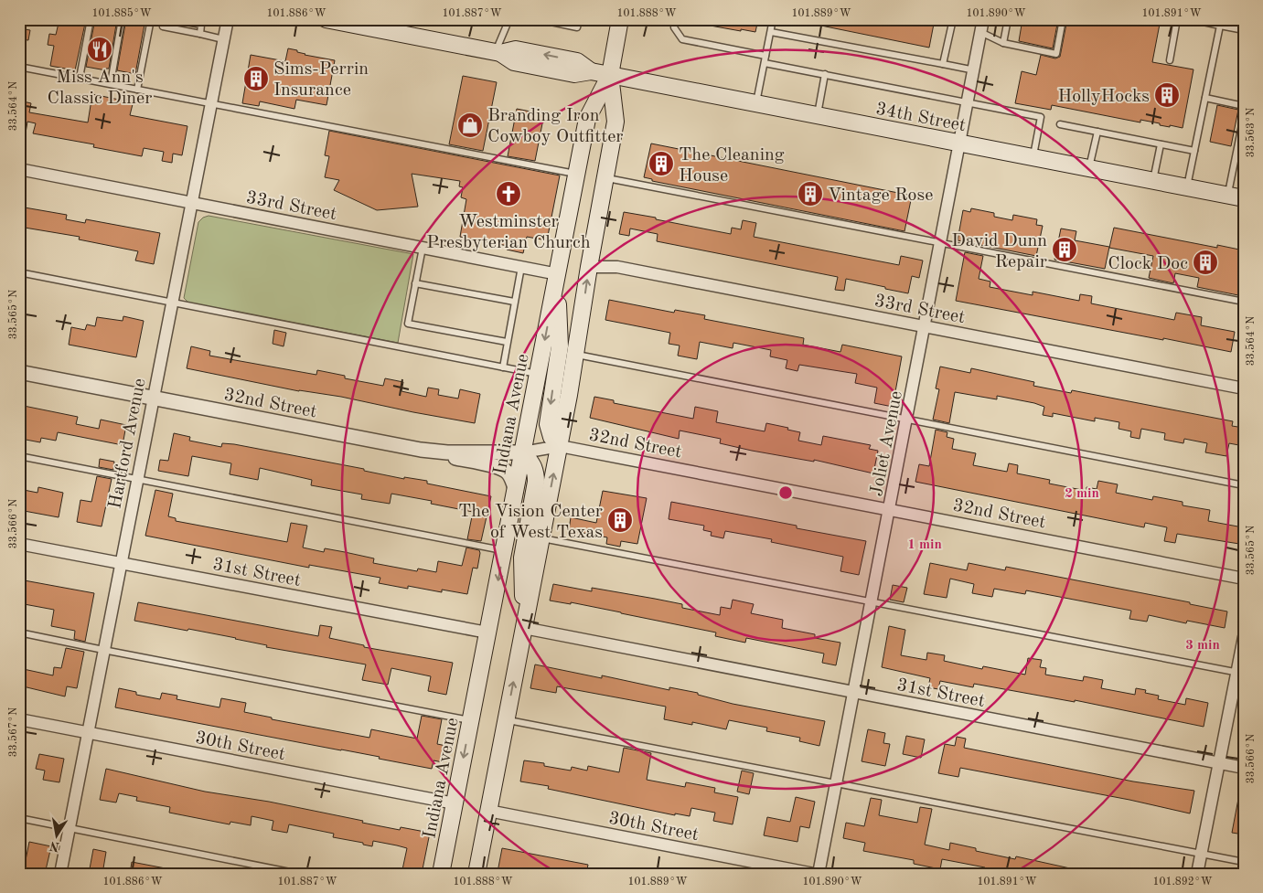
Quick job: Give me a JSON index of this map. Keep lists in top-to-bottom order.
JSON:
{
  "streets": {
    "main road": ["34th Street", "Indiana Avenue"],
    "street": [
      "33rd Street",
      "32nd Street",
      "Hartford Avenue",
      "Joliet Avenue",
      "31st Street",
      "30th Street"
    ]
  },
  "crossings": [
    ["34th Street", "Indiana Avenue"],
    ["34th Street", "Joliet Avenue"],
    ["33rd Street", "Indiana Avenue"],
    ["33rd Street", "Hartford Avenue"],
    ["33rd Street", "Joliet Avenue"],
    ["32nd Street", "Indiana Avenue"],
    ["32nd Street", "Hartford Avenue"],
    ["32nd Street", "Joliet Avenue"],
    ["Indiana Avenue", "31st Street"],
    ["Indiana Avenue", "30th Street"],
    ["Hartford Avenue", "31st Street"],
    ["Hartford Avenue", "30th Street"],
    ["Joliet Avenue", "31st Street"]
  ],
  "places": {
    "restaurant": ["Miss Ann's Classic Diner"],
    "building": [
      "Sims-Perrin Insurance",
      "HollyHocks",
      "The Cleaning House",
      "Vintage Rose",
      "David Dunn Repair",
      "Clock Doc",
      "The Vision Center of West Texas"
    ],
    "shop": ["Branding Iron Cowboy Outfitter"],
    "church": ["Westminster Presbyterian Church"]
  },
  "north": "bottom",
  "coordinates": [
    "101.885°W",
    "101.886°W",
    "101.887°W",
    "101.888°W",
    "101.889°W",
    "101.890°W",
    "101.891°W",
    "33.564°N",
    "33.563°N",
    "33.565°N",
    "33.566°N",
    "33.567°N",
    "101.892°W"
  ],
  "rings": ["2 min", "1 min", "3 min"]
}
